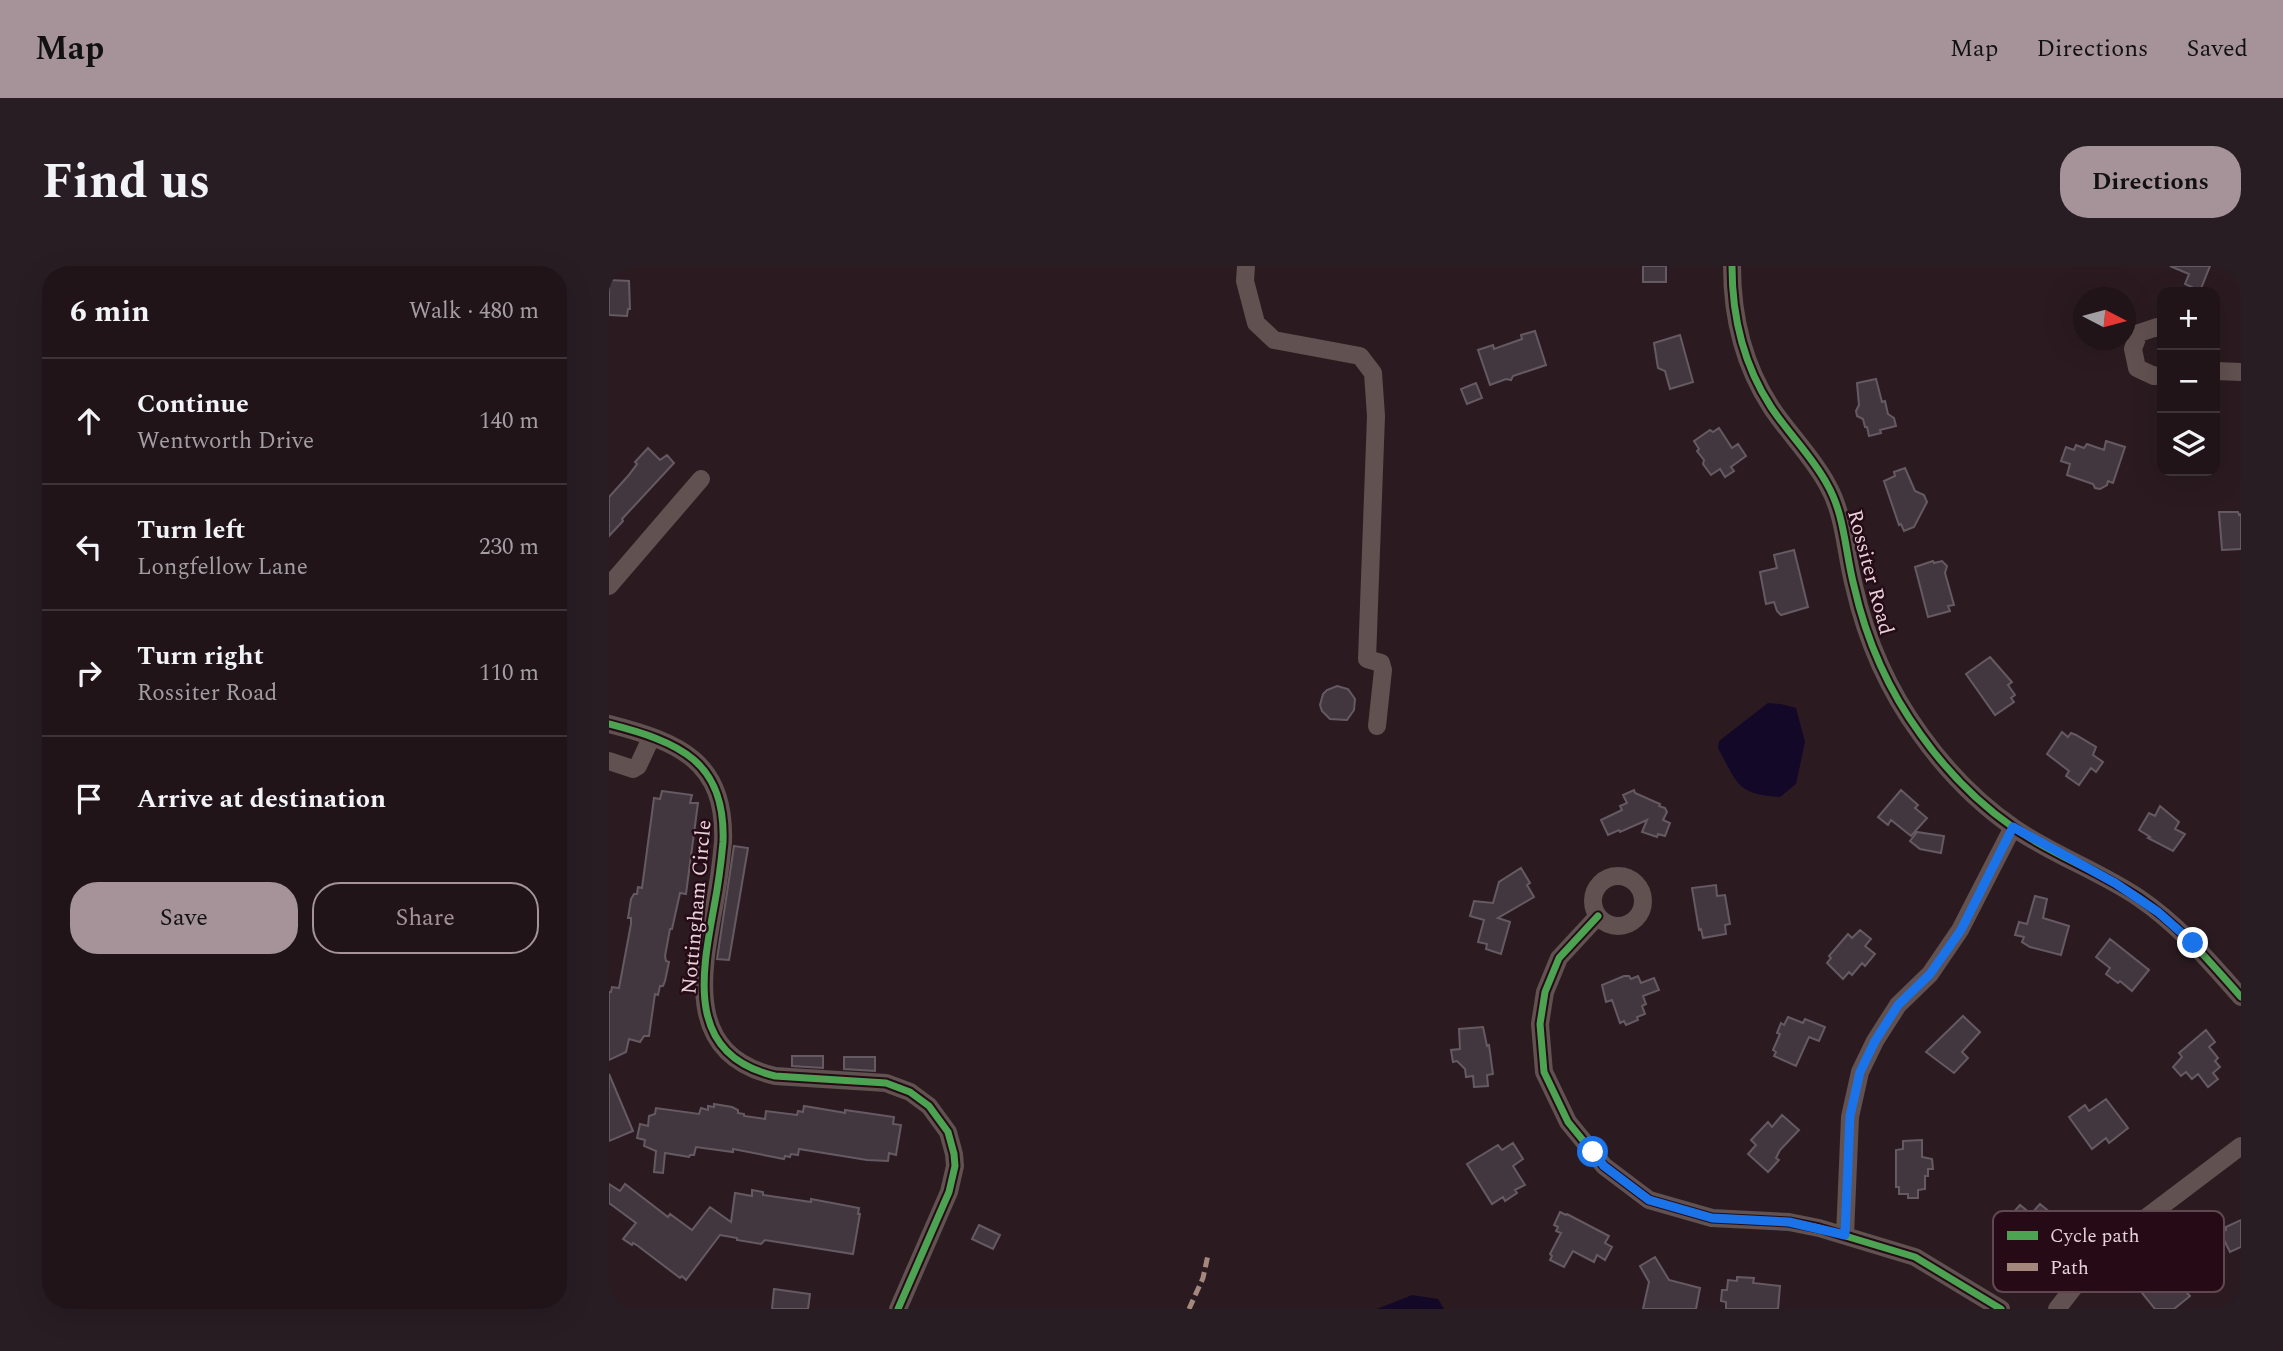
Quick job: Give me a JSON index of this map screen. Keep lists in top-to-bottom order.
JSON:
{
  "streets": {
    "street": ["Rossiter Road", "Nottingham Circle"]
  },
  "legend": ["Cycle path", "Path"],
  "north": "right",
  "page": {
    "header": "Map",
    "nav": ["Map", "Directions", "Saved"],
    "title": "Find us",
    "buttons": [
      "Directions",
      ["Save", "Share"]
    ],
    "heading": ["6 min", "Walk · 480 m"],
    "map_buttons": ["+", "−"],
    "list": [
      ["Continue", "Wentworth Drive", "140 m"],
      ["Turn left", "Longfellow Lane", "230 m"],
      ["Turn right", "Rossiter Road", "110 m"],
      "Arrive at destination"
    ]
  }
}
